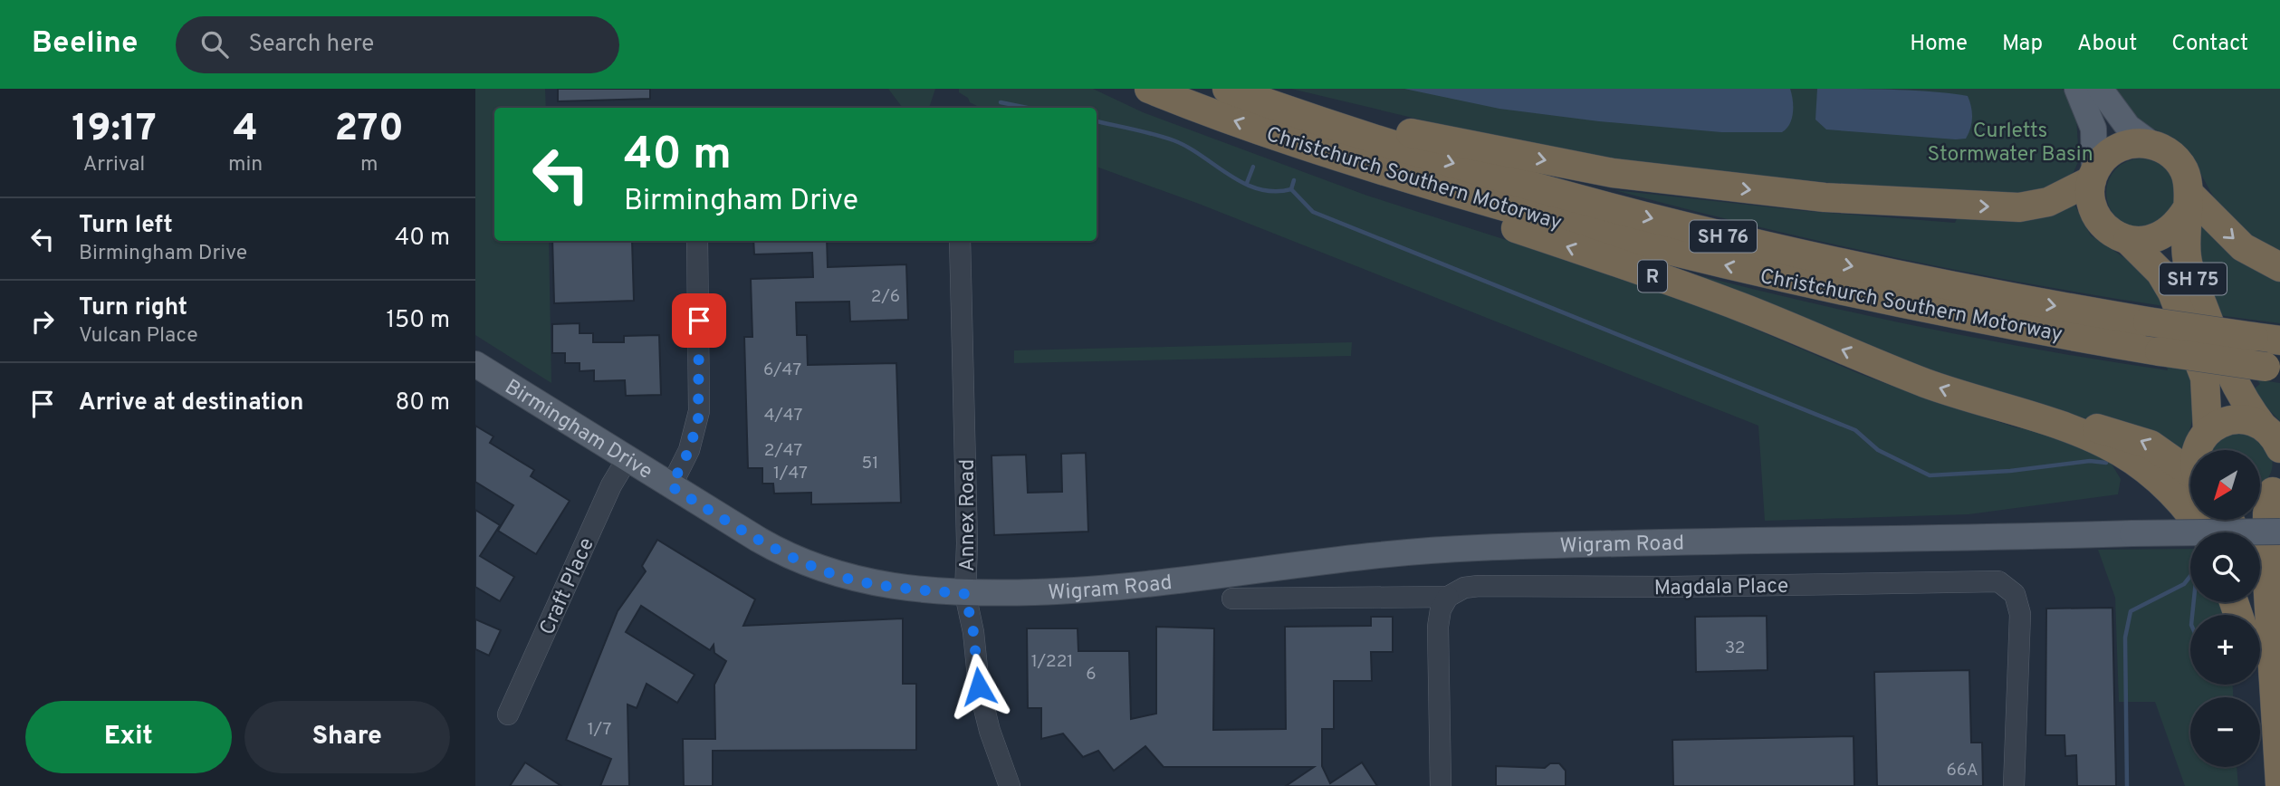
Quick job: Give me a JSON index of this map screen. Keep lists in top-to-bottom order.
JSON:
{
  "streets": {
    "highway": [
      "Christchurch Southern Motorway",
      "SH 76",
      "R",
      "SH 75"
    ],
    "main road": ["Birmingham Drive", "Wigram Road"],
    "street": ["Annex Road", "Craft Place", "Magdala Place"]
  },
  "crossings": [
    ["Christchurch Southern Motorway", "R"],
    ["Birmingham Drive", "Annex Road"],
    ["Birmingham Drive", "Wigram Road"],
    ["Birmingham Drive", "Craft Place"],
    ["Annex Road", "Wigram Road"]
  ],
  "parks": ["Curletts Stormwater Basin"],
  "house_numbers": [
    "2/6",
    "6/47",
    "4/47",
    "2/47",
    "51",
    "1/47",
    "32",
    "1/221",
    "6",
    "1/7",
    "66A"
  ],
  "north": "bottom left",
  "page": {
    "header": "Beeline",
    "search": "Search here",
    "nav": [
      "Home",
      "Map",
      "About",
      "Contact"
    ],
    "eta": [
      "19:17",
      "Arrival",
      "4",
      "min",
      "270",
      "m"
    ],
    "turn": ["40 m", "Birmingham Drive"],
    "list": [
      {
        "name": "Turn left",
        "note": "Birmingham Drive",
        "value": "40 m"
      },
      {
        "name": "Turn right",
        "note": "Vulcan Place",
        "value": "150 m"
      },
      {
        "name": "Arrive at destination",
        "value": "80 m"
      }
    ],
    "map_buttons": ["+", "−"],
    "buttons": ["Exit", "Share"]
  }
}
